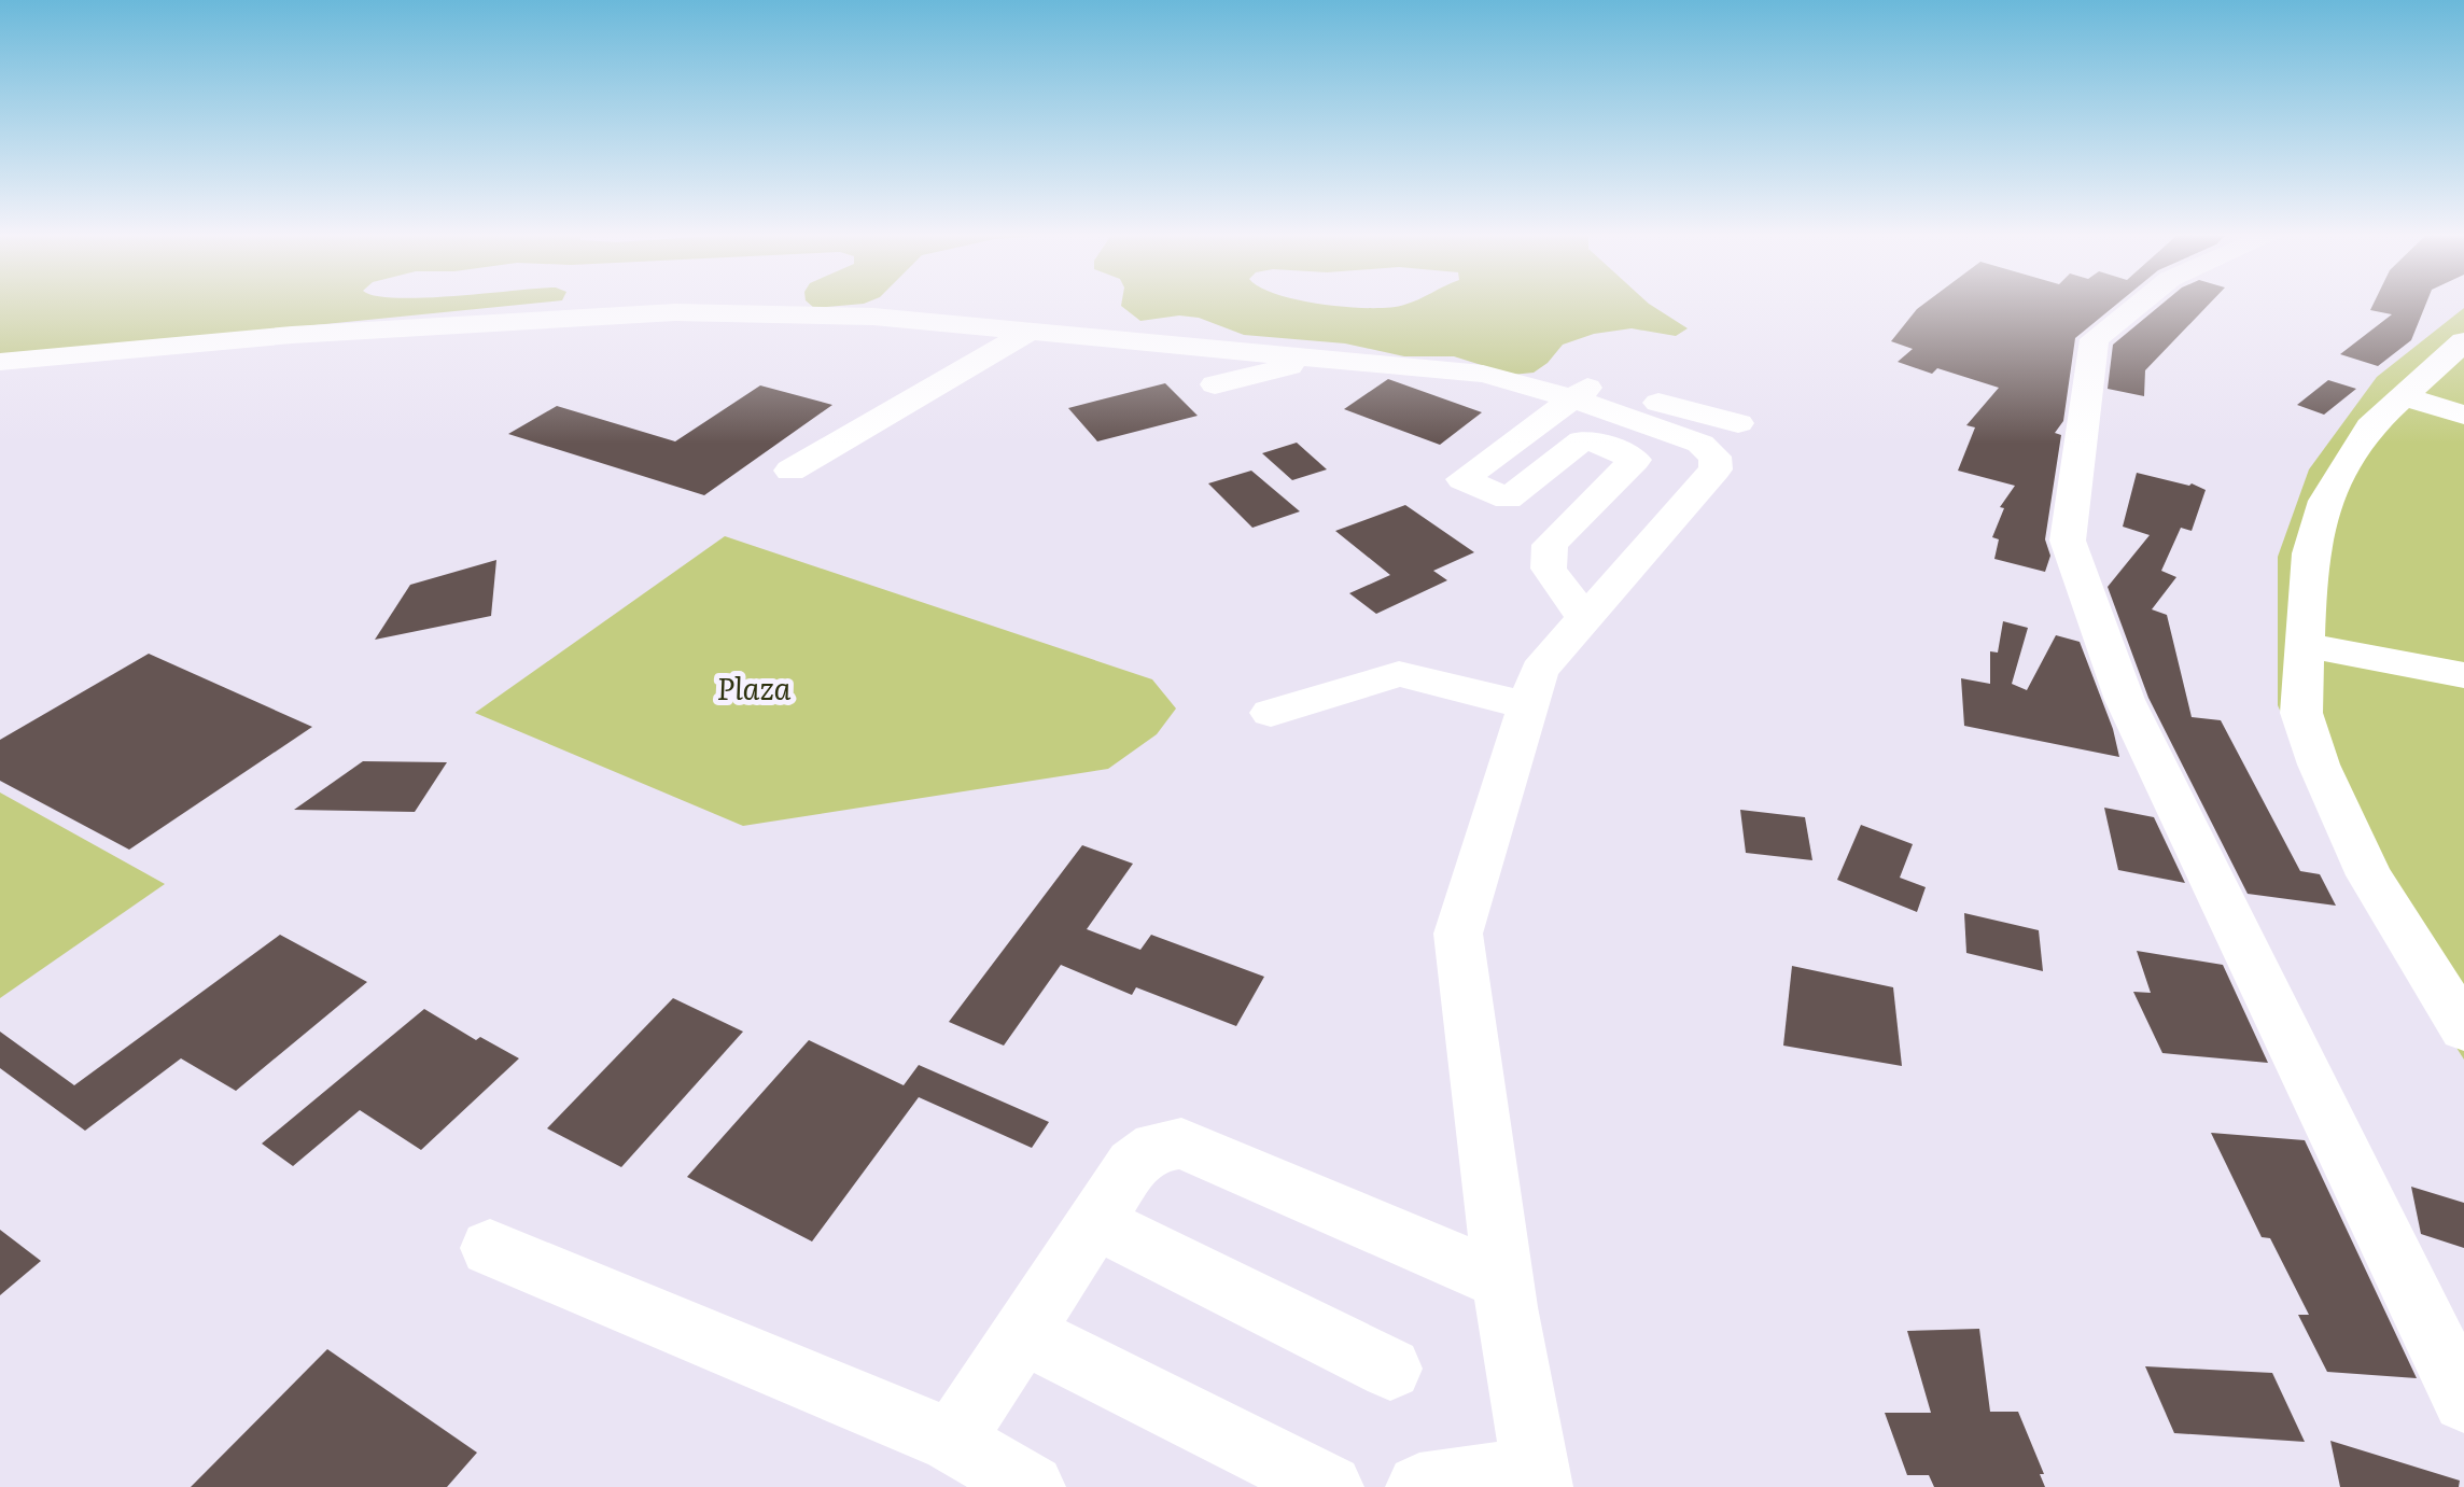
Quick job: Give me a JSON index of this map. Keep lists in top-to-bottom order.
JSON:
{
  "parks": ["Plaza"]
}
